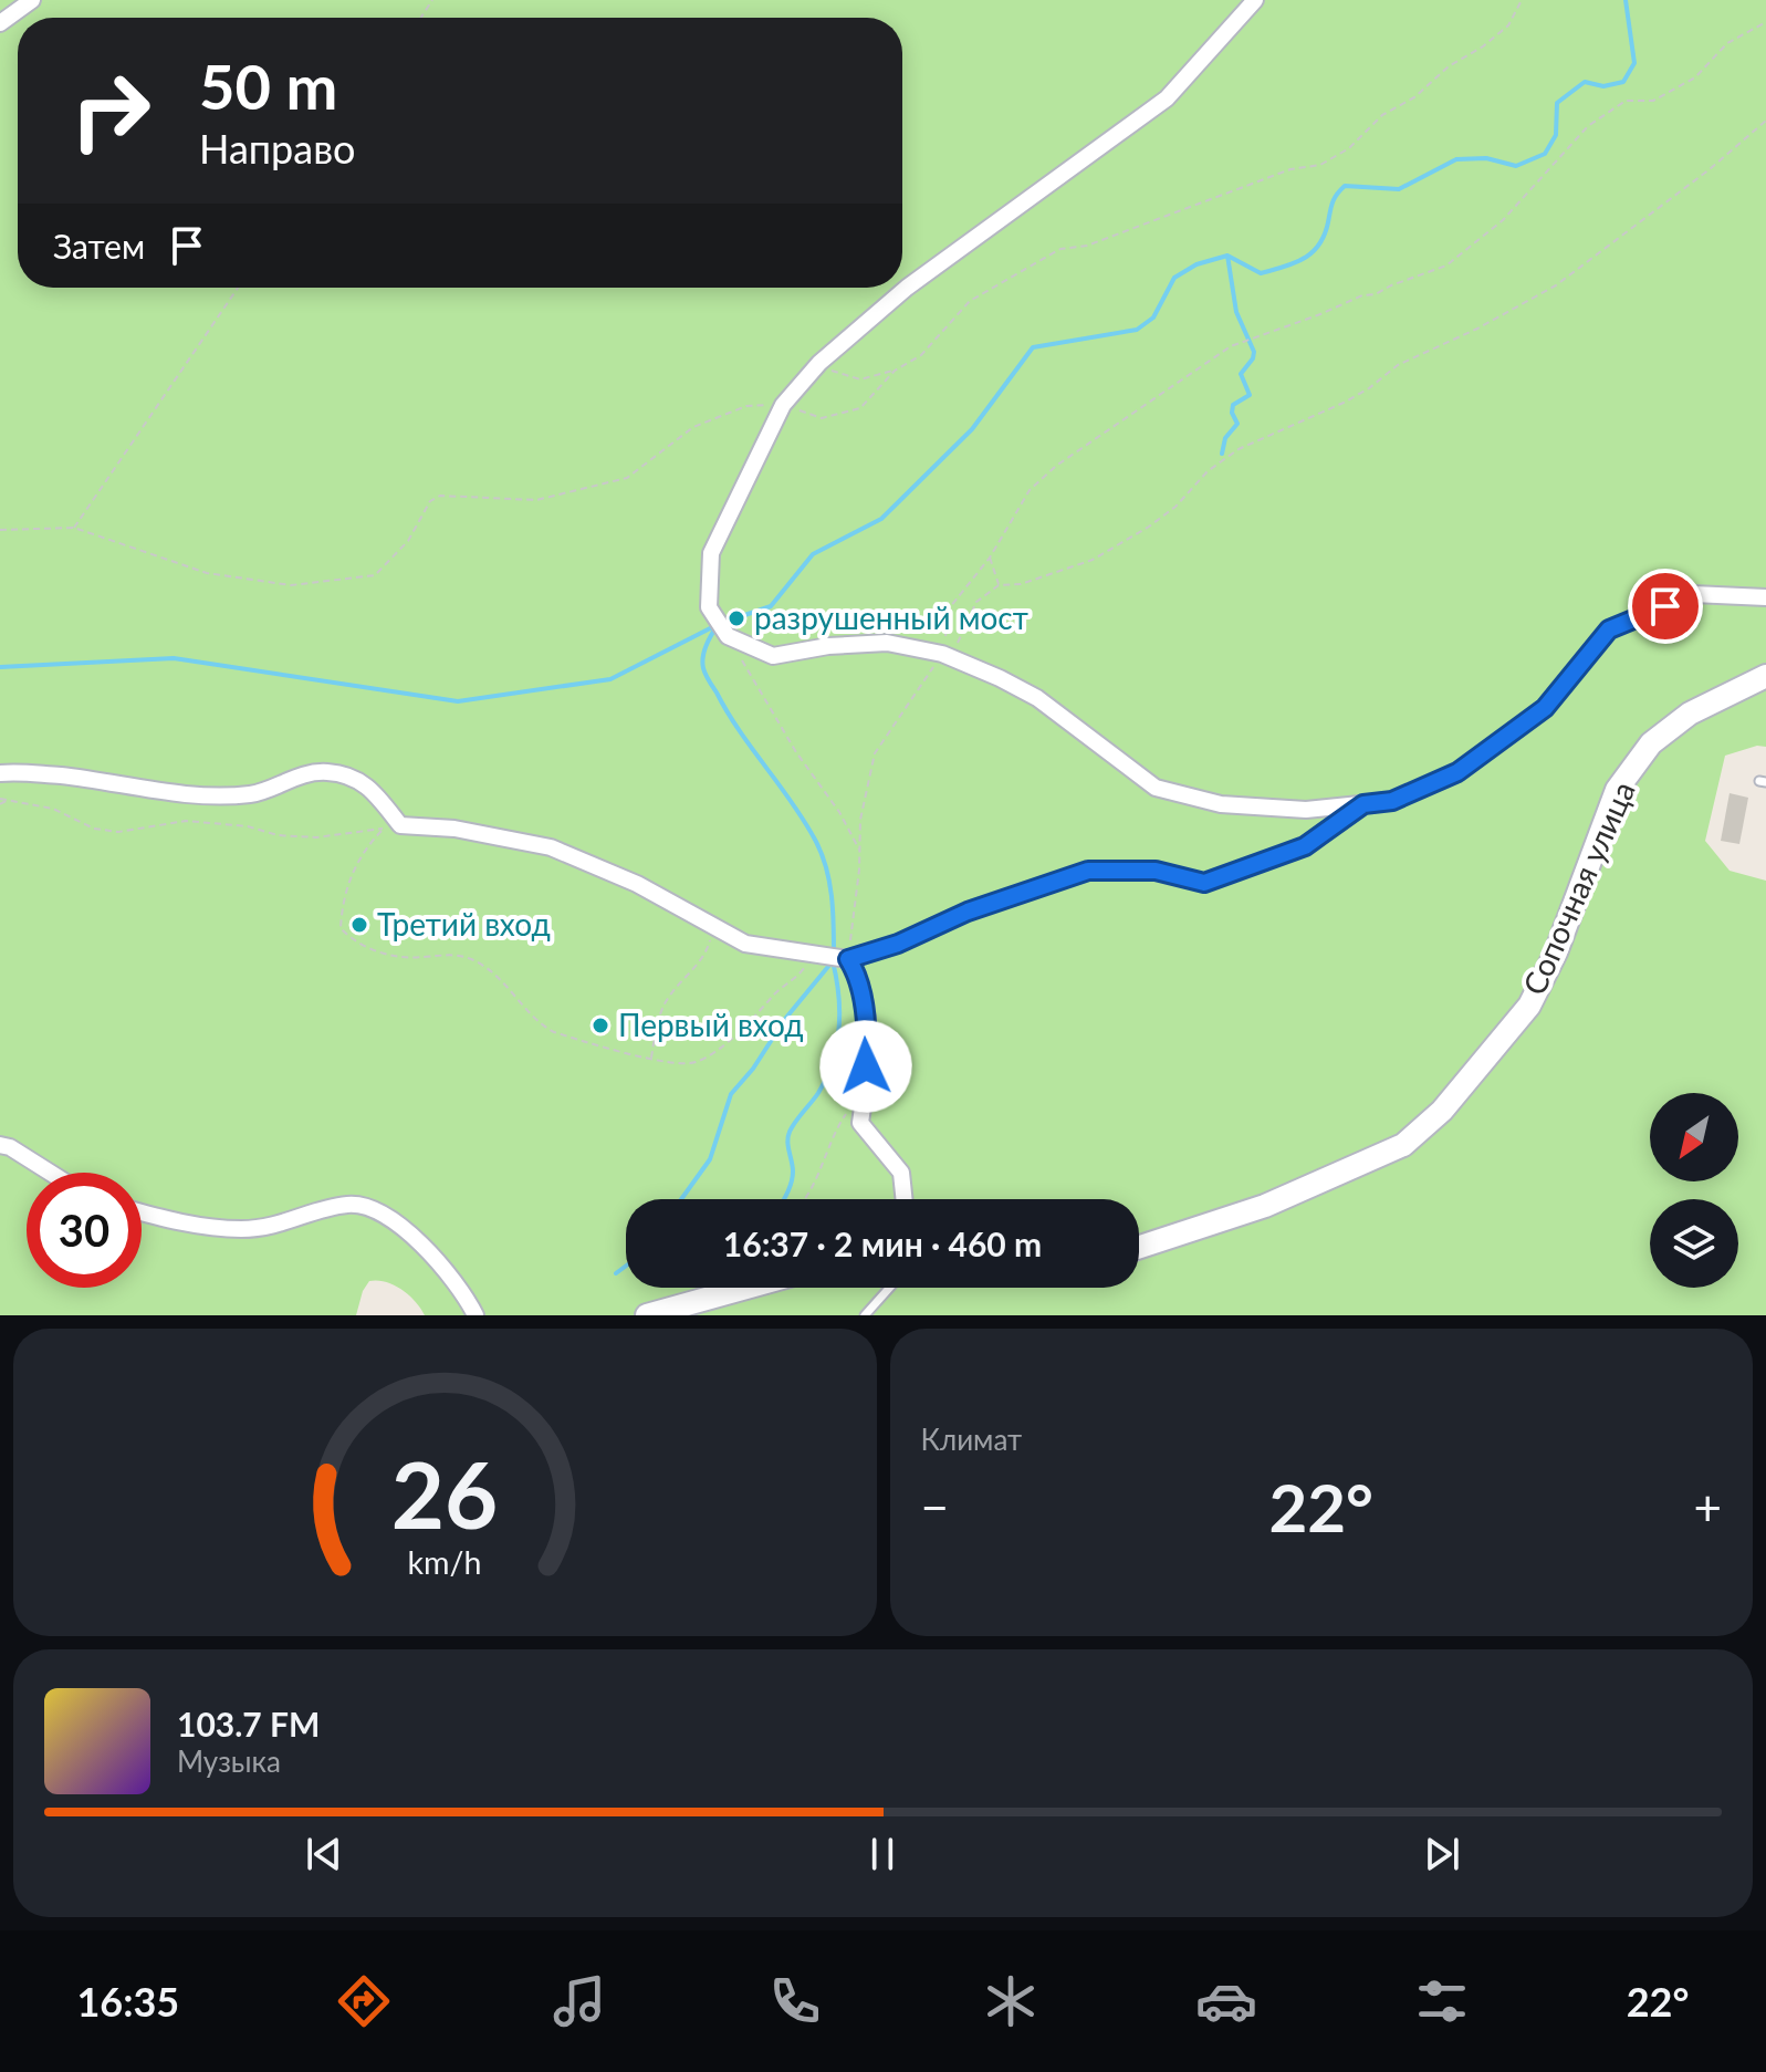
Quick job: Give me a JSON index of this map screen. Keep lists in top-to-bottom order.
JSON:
{
  "streets": {
    "main road": ["Сопочная улица"]
  },
  "places": ["разрушенный мост", "Третий вход", "Первый вход"],
  "north": "bottom left",
  "page": {
    "turn": ["50 m", "Направо"],
    "then": "Затем",
    "limit": "30",
    "trip": "16:37 · 2 мин · 460 m",
    "tile": "Климат",
    "heat": ["−", "22°", "+"],
    "song": ["103.7 FM", "Музыка"],
    "tabs": ["16:35", "22°"],
    "gauge": ["26", "km/h"]
  }
}
